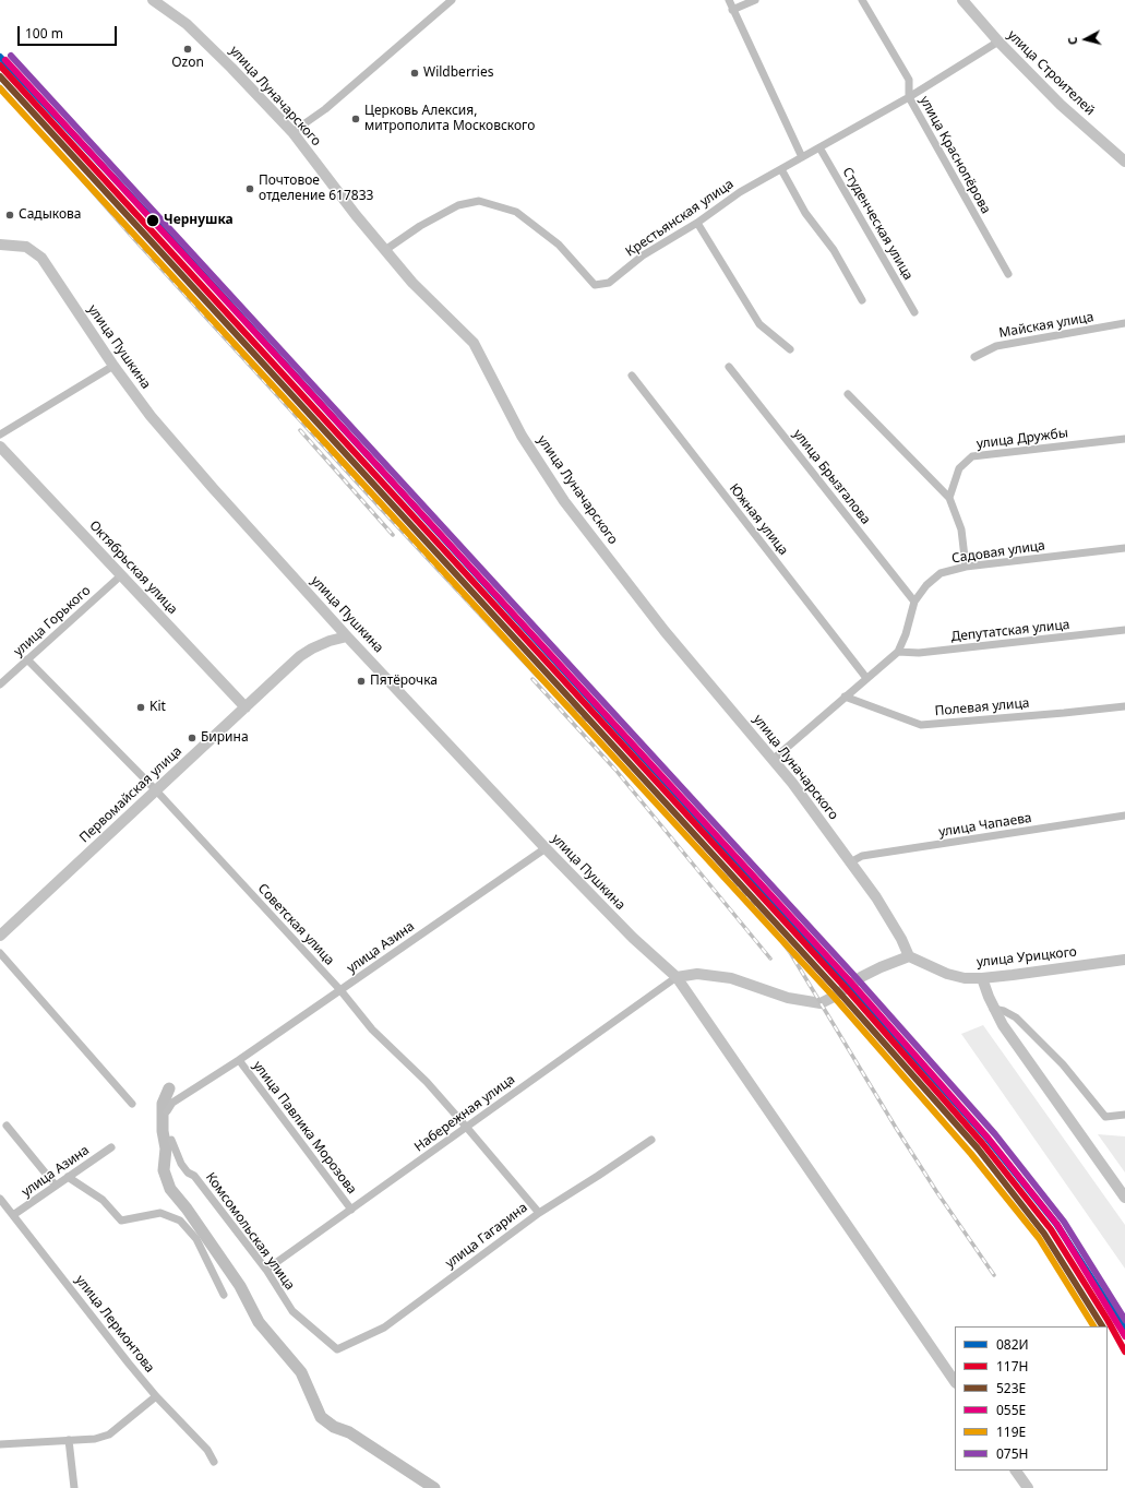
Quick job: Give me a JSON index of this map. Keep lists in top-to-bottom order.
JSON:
{
  "streets": {
    "street": [
      "улица Строителей",
      "улица Луначарского",
      "улица Краснопёрова",
      "Крестьянская улица",
      "Студенческая улица",
      "Майская улица",
      "улица Пушкина",
      "улица Дружбы",
      "улица Брызгалова",
      "Южная улица",
      "Садовая улица",
      "Октябрьская улица",
      "улица Горького",
      "Депутатская улица",
      "Полевая улица",
      "Первомайская улица",
      "улица Чапаева",
      "Советская улица",
      "улица Азина",
      "улица Урицкого",
      "Набережная улица",
      "улица Павлика Морозова",
      "Комсомольская улица",
      "улица Гагарина",
      "улица Лермонтова"
    ]
  },
  "crossings": [
    ["улица Строителей", "Крестьянская улица"],
    ["улица Луначарского", "Крестьянская улица"],
    ["улица Луначарского", "улица Чапаева"],
    ["улица Луначарского", "улица Урицкого"],
    ["улица Краснопёрова", "Крестьянская улица"],
    ["Крестьянская улица", "Студенческая улица"],
    ["улица Пушкина", "Первомайская улица"],
    ["улица Пушкина", "улица Азина"],
    ["улица Пушкина", "Набережная улица"],
    ["улица Брызгалова", "Садовая улица"],
    ["Садовая улица", "Депутатская улица"],
    ["Октябрьская улица", "улица Горького"],
    ["Октябрьская улица", "Первомайская улица"],
    ["улица Горького", "Советская улица"],
    ["Первомайская улица", "Советская улица"],
    ["Советская улица", "улица Азина"],
    ["Советская улица", "Набережная улица"],
    ["Советская улица", "улица Гагарина"],
    ["улица Азина", "улица Павлика Морозова"],
    ["улица Азина", "улица Лермонтова"],
    ["Набережная улица", "улица Павлика Морозова"],
    ["Набережная улица", "Комсомольская улица"],
    ["Комсомольская улица", "улица Гагарина"]
  ],
  "places": [
    "Ozon",
    "Wildberries",
    "Церковь Алексия, митрополита Московского",
    "Почтовое отделение 617833",
    "Садыкова",
    "Чернушка",
    "Пятёрочка",
    "Kit",
    "Бирина"
  ],
  "lines": [
    "transit line 075Н",
    "transit line 082И",
    "transit line 055Е",
    "transit line 117Н",
    "transit line 523Е",
    "transit line 119Е"
  ],
  "legend": [
    "082И",
    "117Н",
    "523Е",
    "055Е",
    "119Е",
    "075Н"
  ],
  "scale_bar": "100 m",
  "north": "left"
}
